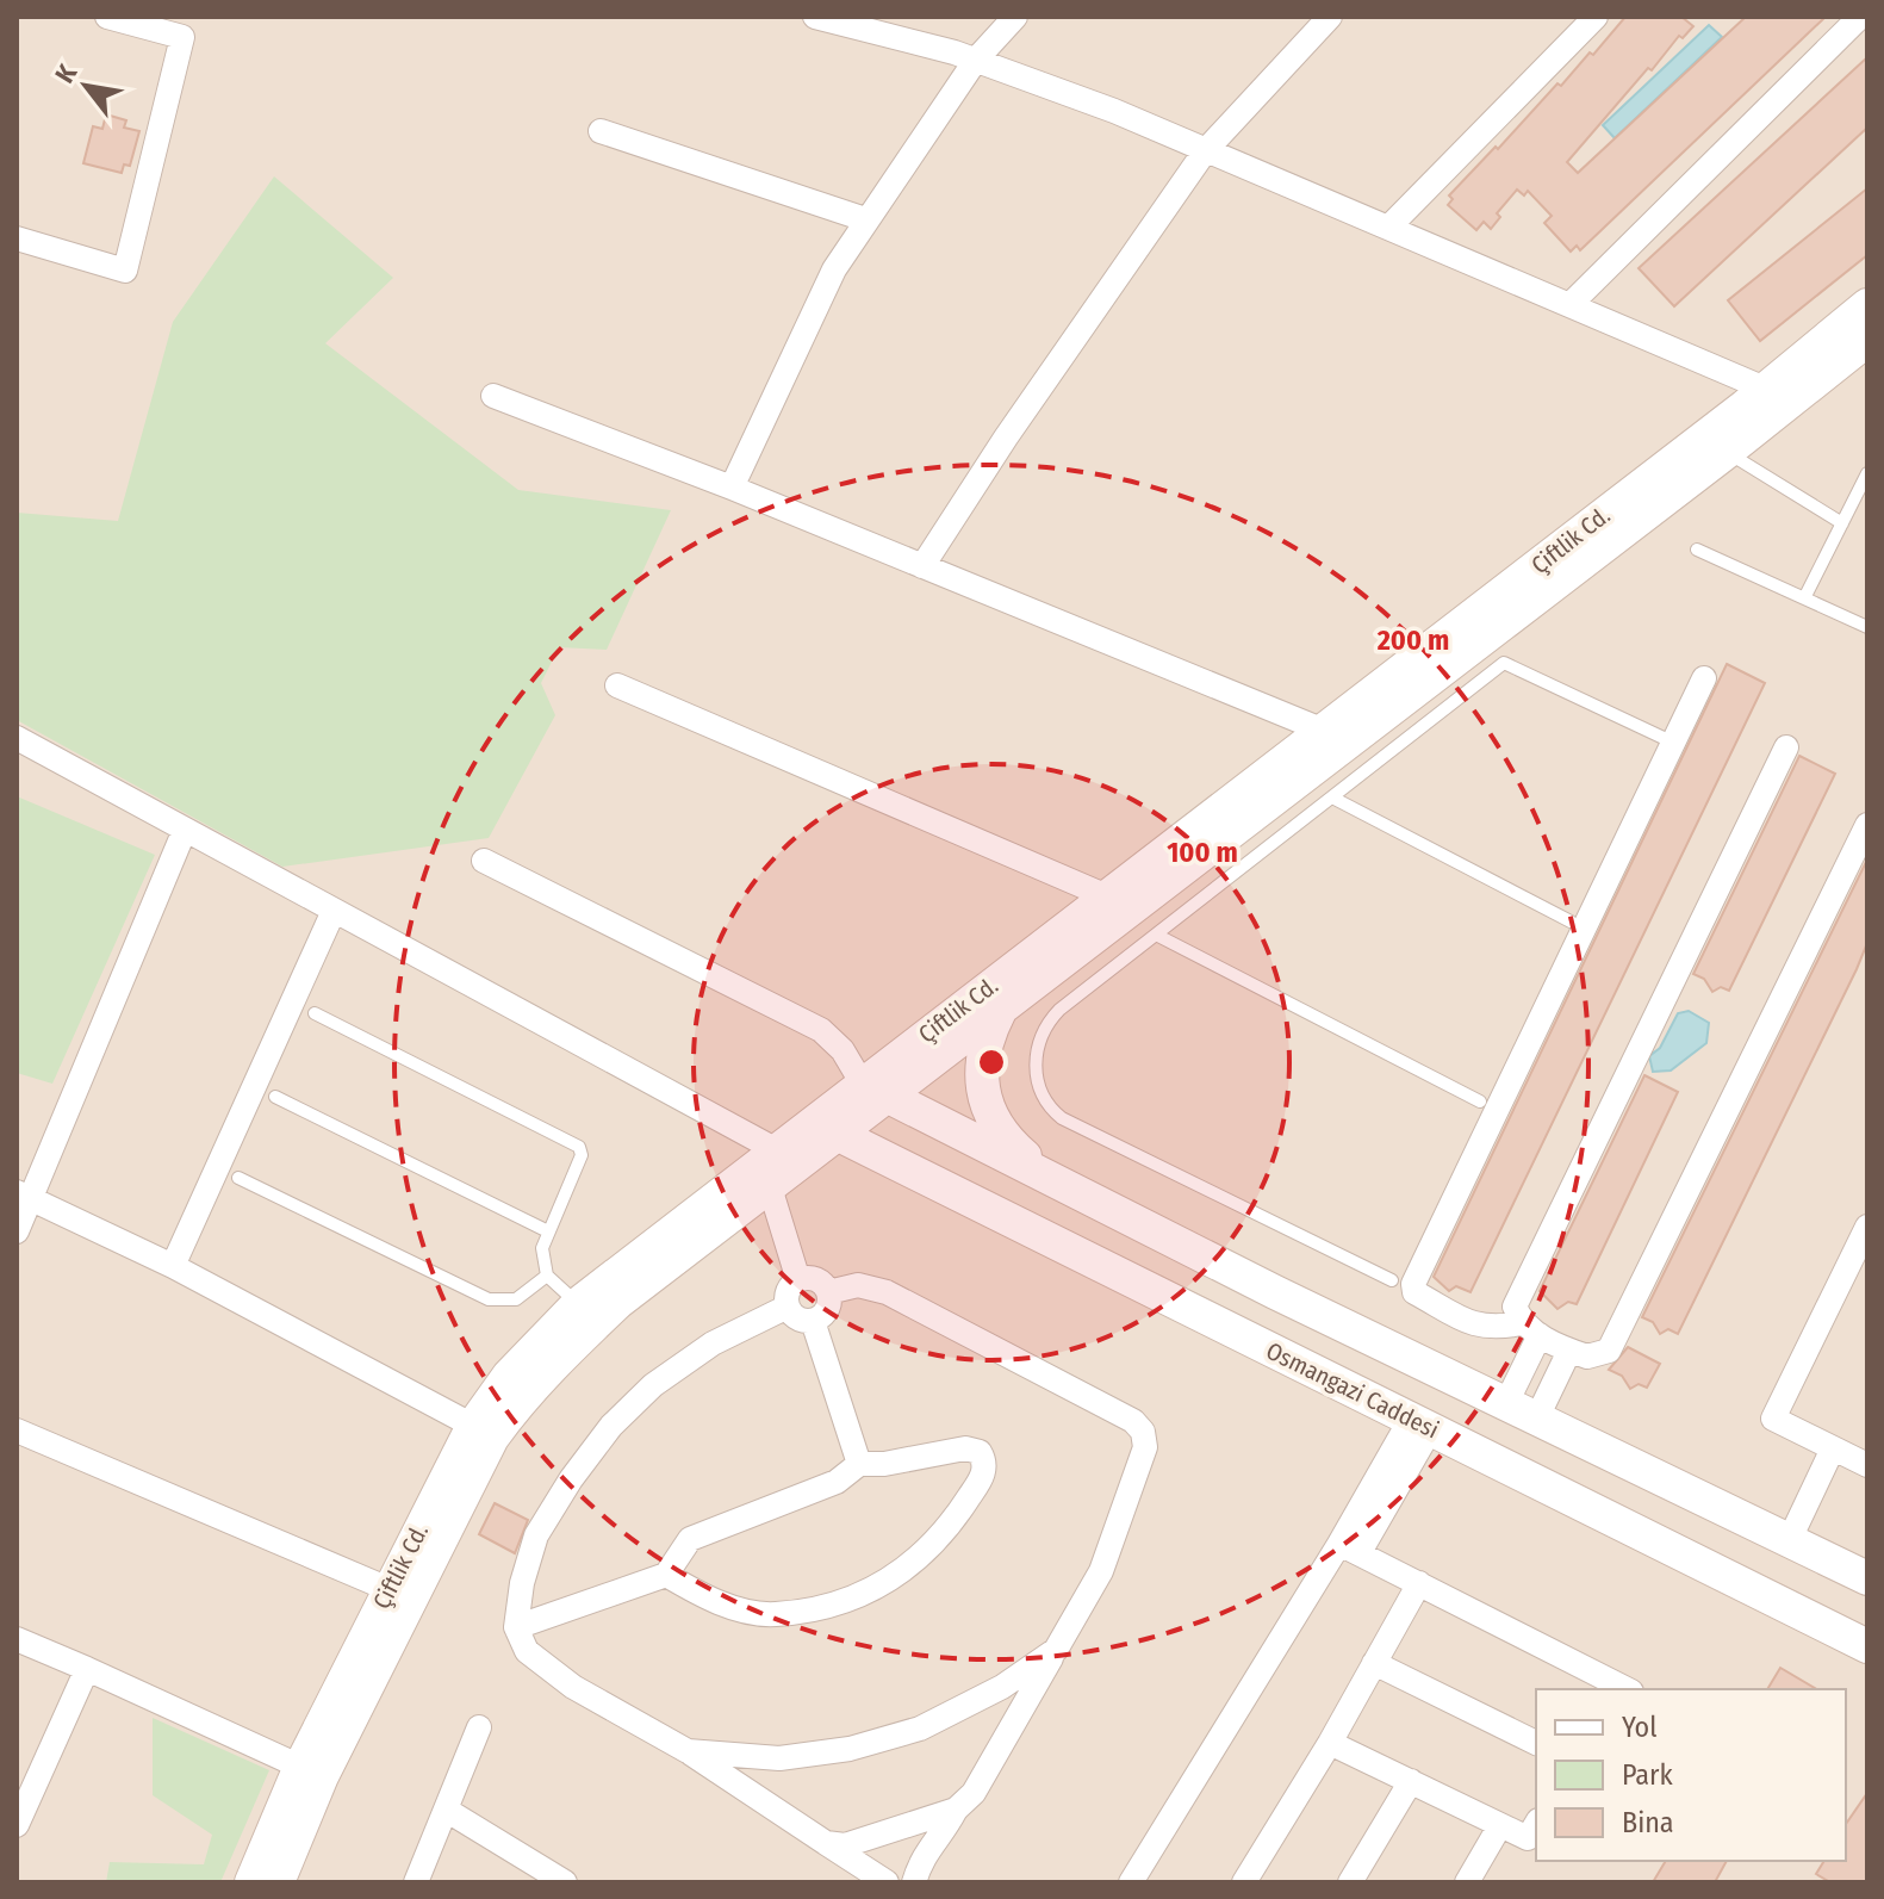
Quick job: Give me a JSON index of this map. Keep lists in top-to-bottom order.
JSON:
{
  "streets": {
    "street": ["Çiftlik Cd.", "Osmangazi Caddesi"]
  },
  "crossings": [
    ["Çiftlik Cd.", "Osmangazi Caddesi"]
  ],
  "legend": ["Yol", "Park", "Bina"],
  "north": "top left",
  "rings": ["200 m", "100 m"]
}
